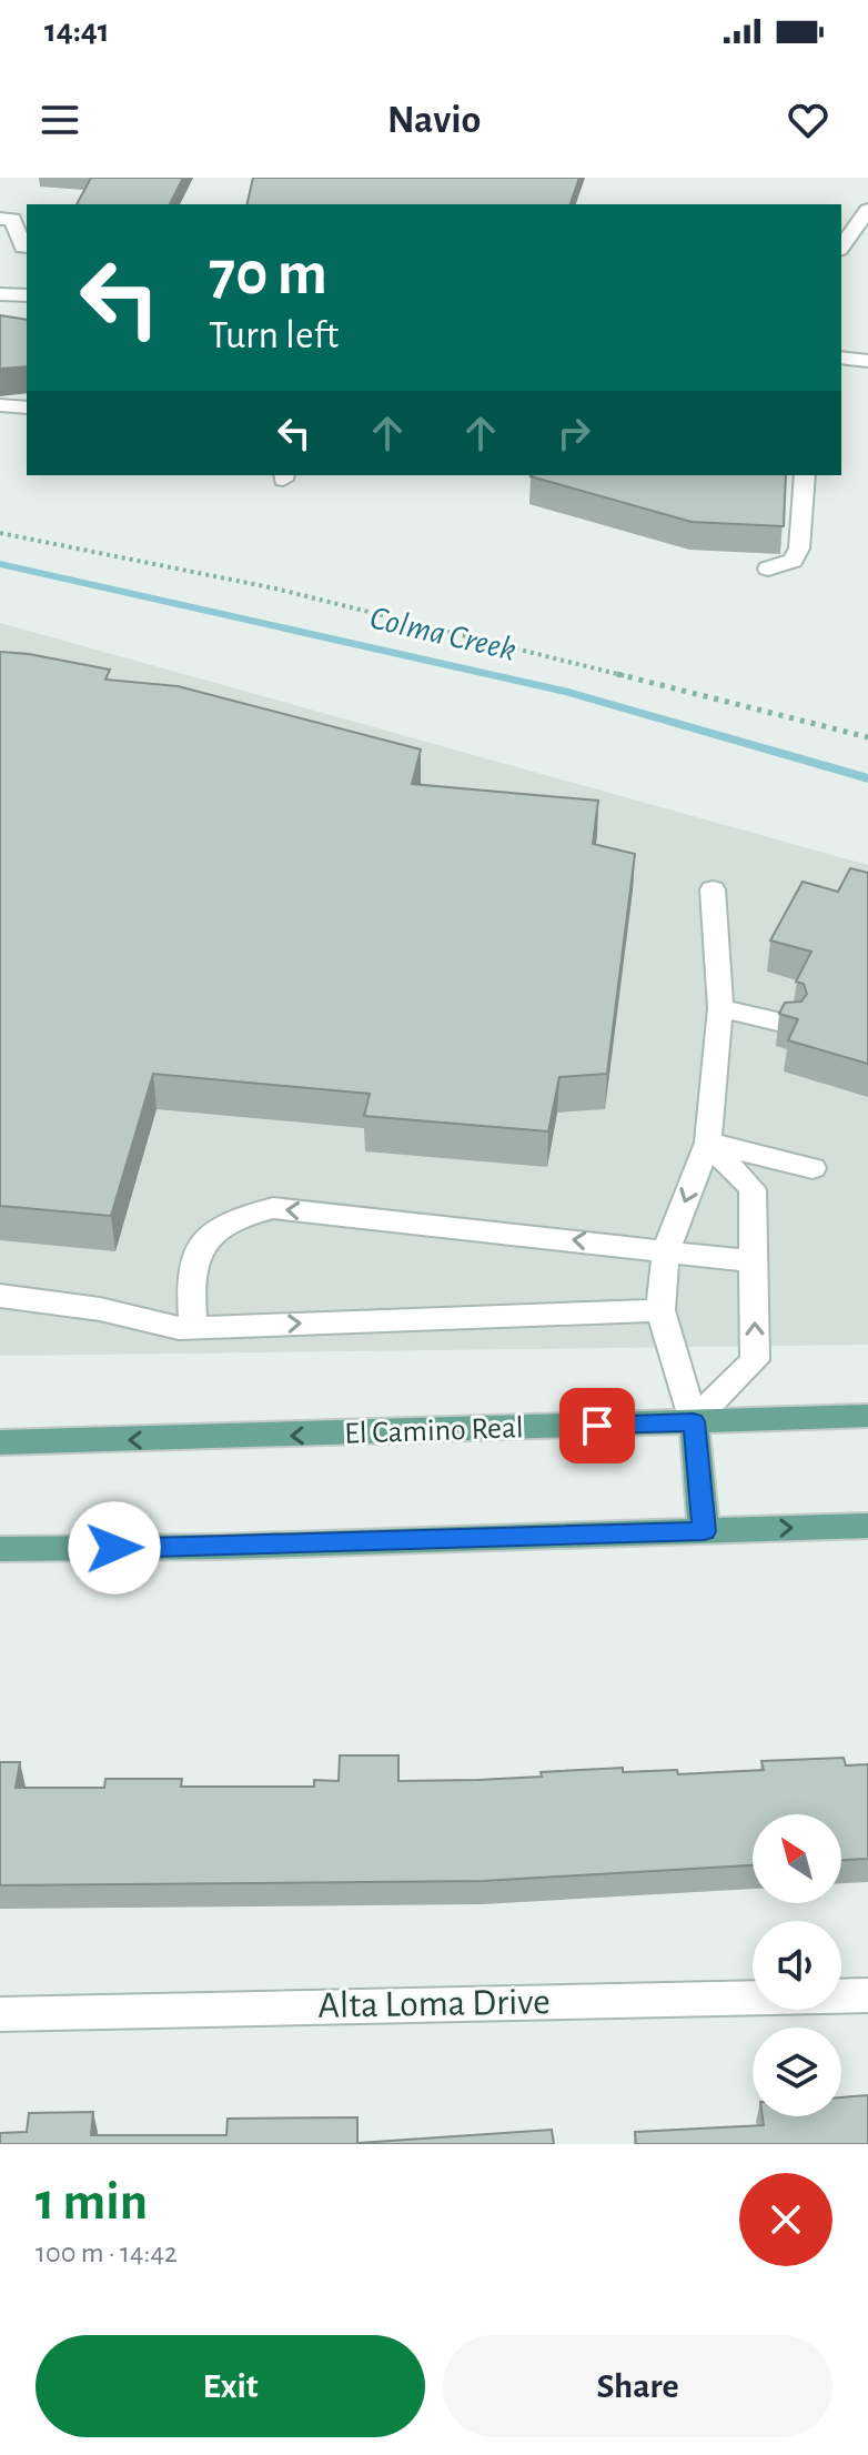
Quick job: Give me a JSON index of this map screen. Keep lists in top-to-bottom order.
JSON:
{
  "streets": {
    "main road": ["El Camino Real"],
    "street": ["Alta Loma Drive"]
  },
  "water": ["Colma Creek"],
  "north": "top left",
  "page": {
    "status": "14:41",
    "header": "Navio",
    "turn": ["70 m", "Turn left"],
    "heading": ["1 min", "100 m · 14:42"],
    "buttons": ["Exit", "Share"]
  }
}
